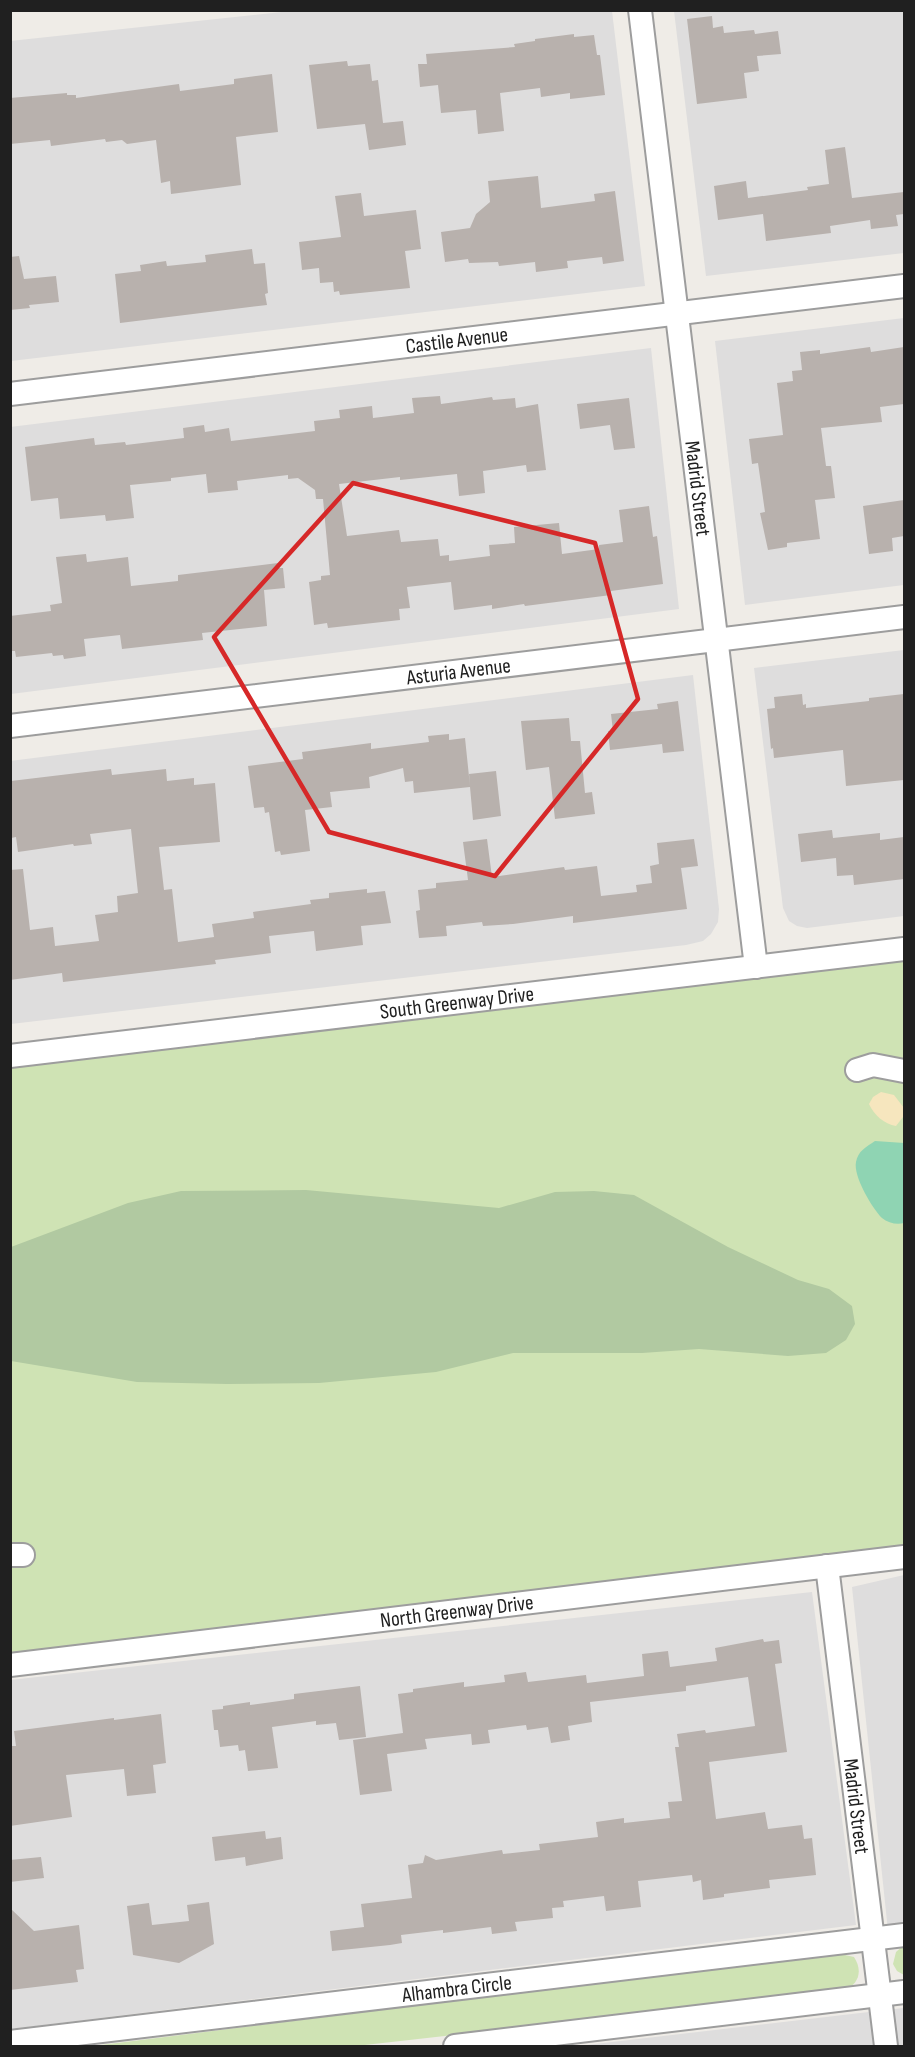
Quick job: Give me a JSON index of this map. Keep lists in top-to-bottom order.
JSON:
{
  "streets": {
    "street": [
      "Castile Avenue",
      "Madrid Street",
      "Asturia Avenue",
      "South Greenway Drive",
      "North Greenway Drive",
      "Alhambra Circle"
    ]
  },
  "crossings": [
    ["Castile Avenue", "Madrid Street"],
    ["Madrid Street", "Asturia Avenue"],
    ["Madrid Street", "South Greenway Drive"],
    ["Madrid Street", "North Greenway Drive"],
    ["Madrid Street", "Alhambra Circle"]
  ]
}
